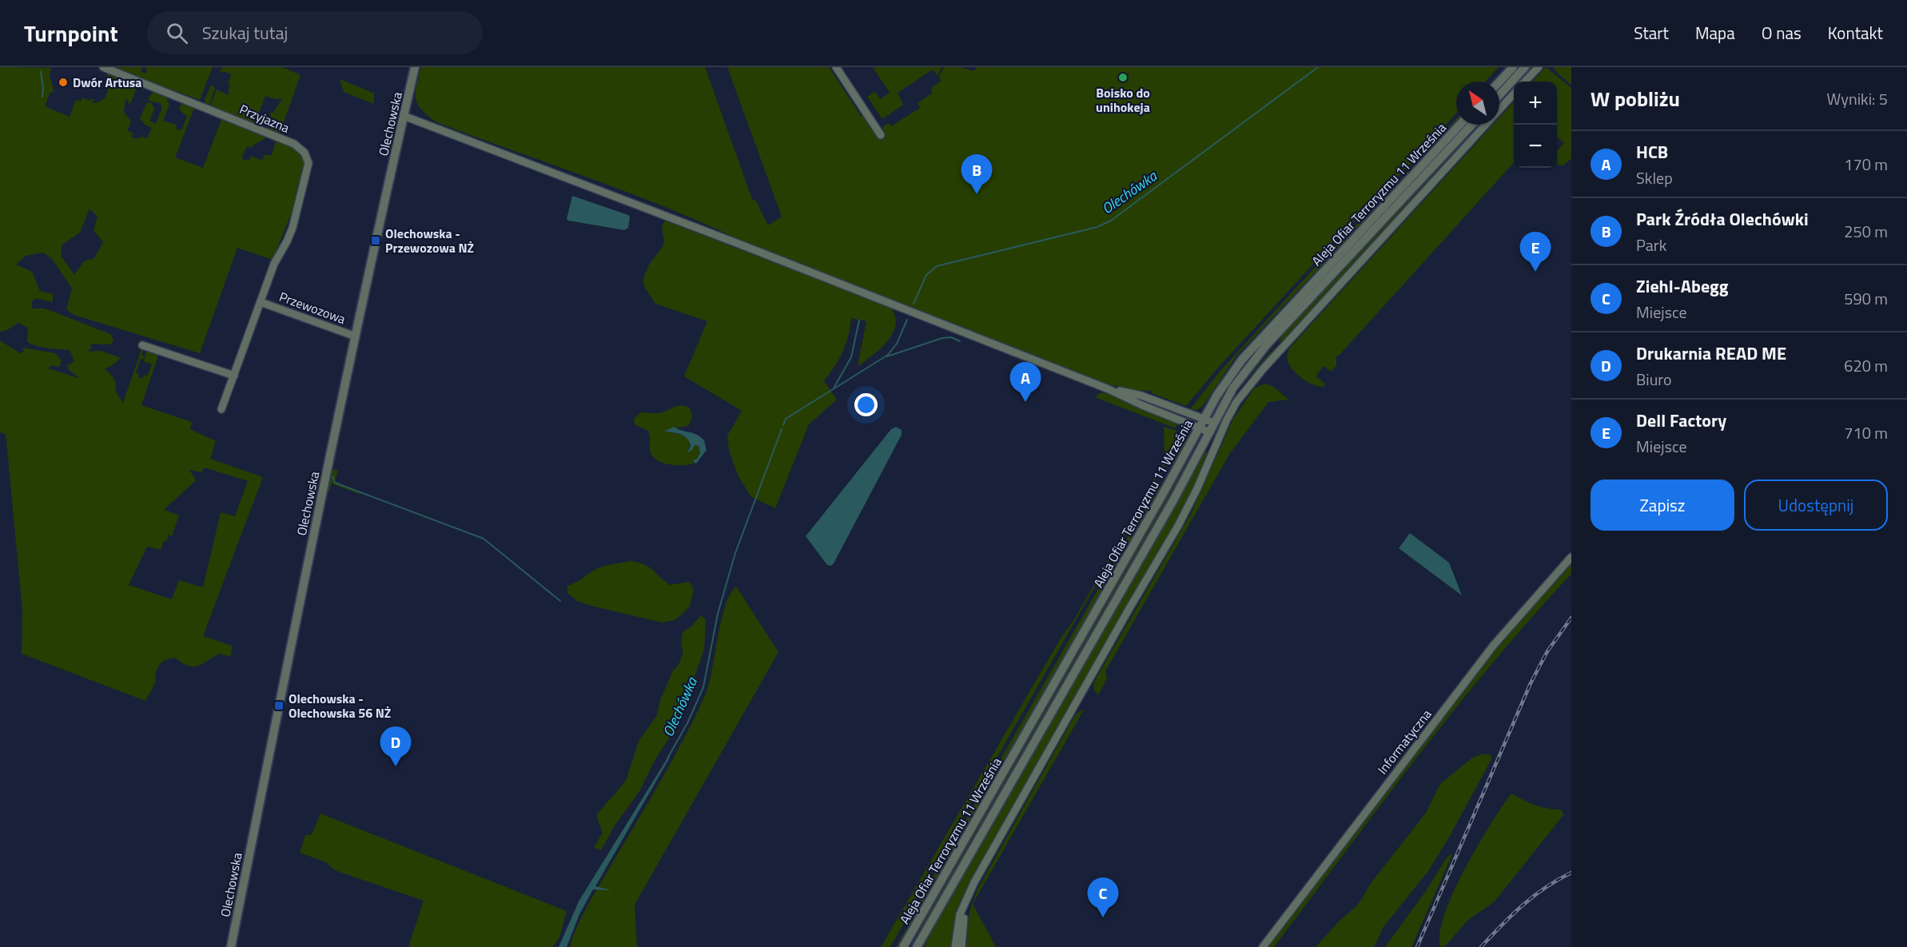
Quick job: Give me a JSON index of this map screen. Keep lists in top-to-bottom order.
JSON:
{
  "streets": {
    "street": [
      "Przyjazna",
      "Olechowska",
      "Aleja Ofiar Terroryzmu 11 Września",
      "Przewozowa",
      "Informatyczna"
    ]
  },
  "crossings": [
    ["Przyjazna", "Przewozowa"],
    ["Olechowska", "Przewozowa"]
  ],
  "water": ["Olechówka"],
  "places": {
    "other": ["Boisko do unihokeja", "Dwór Artusa"],
    "transit": ["Olechowska - Przewozowa NŻ", "Olechowska - Olechowska 56 NŻ"]
  },
  "north": "top left",
  "page": {
    "header": "Turnpoint",
    "search": "Szukaj tutaj",
    "nav": [
      "Start",
      "Mapa",
      "O nas",
      "Kontakt"
    ],
    "heading": ["W pobliżu", "Wyniki: 5"],
    "map_buttons": ["+", "−"],
    "list": [
      {
        "mark": "A",
        "name": "HCB",
        "note": "Sklep",
        "value": "170 m"
      },
      {
        "mark": "B",
        "name": "Park Źródła Olechówki",
        "note": "Park",
        "value": "250 m"
      },
      {
        "mark": "C",
        "name": "Ziehl-Abegg",
        "note": "Miejsce",
        "value": "590 m"
      },
      {
        "mark": "D",
        "name": "Drukarnia READ ME",
        "note": "Biuro",
        "value": "620 m"
      },
      {
        "mark": "E",
        "name": "Dell Factory",
        "note": "Miejsce",
        "value": "710 m"
      }
    ],
    "pins": [
      "B",
      "E",
      "A",
      "D",
      "C"
    ],
    "buttons": ["Zapisz", "Udostępnij"]
  }
}
